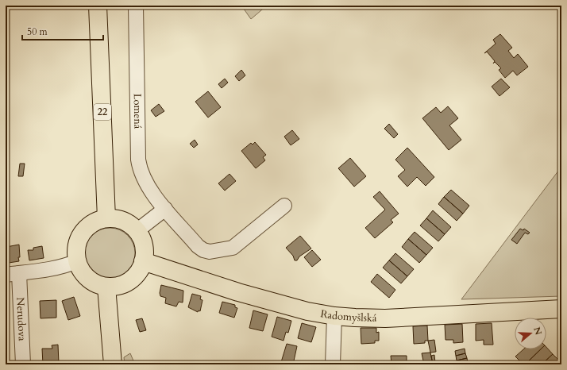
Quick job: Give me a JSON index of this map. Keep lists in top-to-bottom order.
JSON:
{
  "streets": {
    "main road": ["22", "Radomyšlská"],
    "street": ["Lomená", "Nerudova"]
  },
  "crossings": [
    ["22", "Radomyšlská"]
  ],
  "scale_bar": "50 m",
  "north": "right"
}
